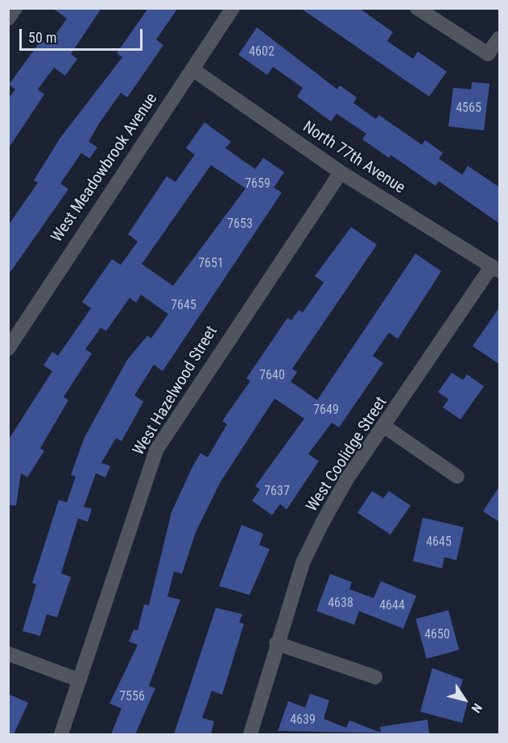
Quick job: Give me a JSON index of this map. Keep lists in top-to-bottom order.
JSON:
{
  "streets": {
    "street": [
      "North 77th Avenue",
      "West Meadowbrook Avenue",
      "West Hazelwood Street",
      "West Coolidge Street"
    ]
  },
  "crossings": [
    ["North 77th Avenue", "West Meadowbrook Avenue"],
    ["North 77th Avenue", "West Hazelwood Street"],
    ["North 77th Avenue", "West Coolidge Street"]
  ],
  "house_numbers": [
    "4602",
    "4565",
    "7659",
    "7653",
    "7651",
    "7645",
    "7640",
    "7649",
    "7637",
    "4645",
    "4638",
    "4644",
    "4650",
    "7556",
    "4639"
  ],
  "scale_bar": "50 m",
  "north": "bottom right"
}
